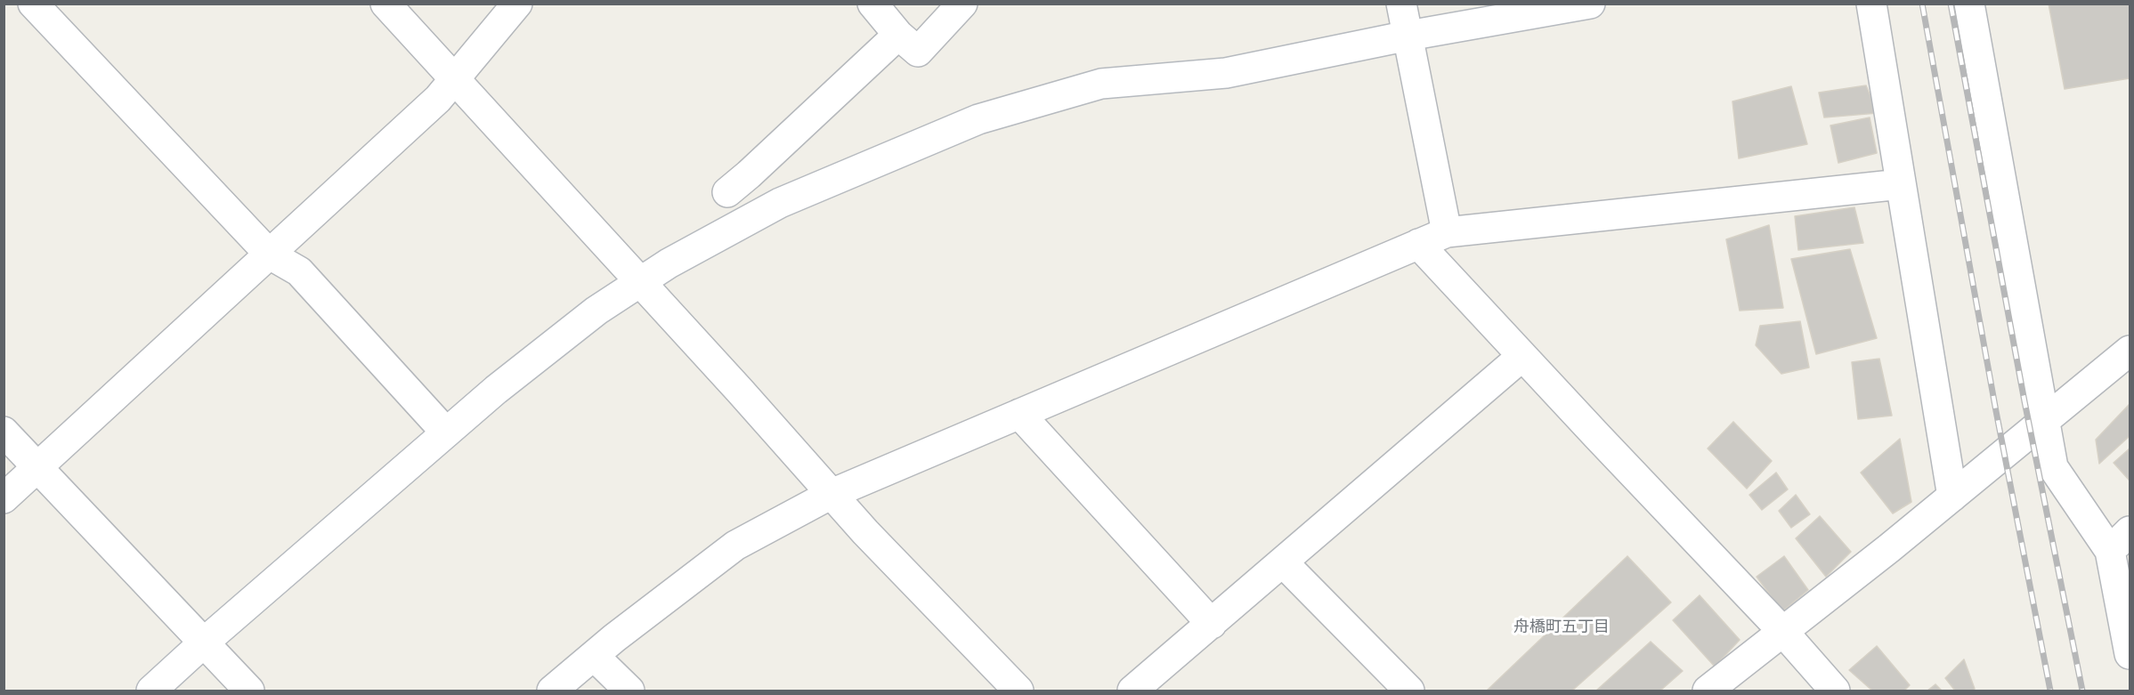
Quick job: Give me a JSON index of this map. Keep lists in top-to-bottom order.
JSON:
{
  "districts": ["舟橋町五丁目"]
}
